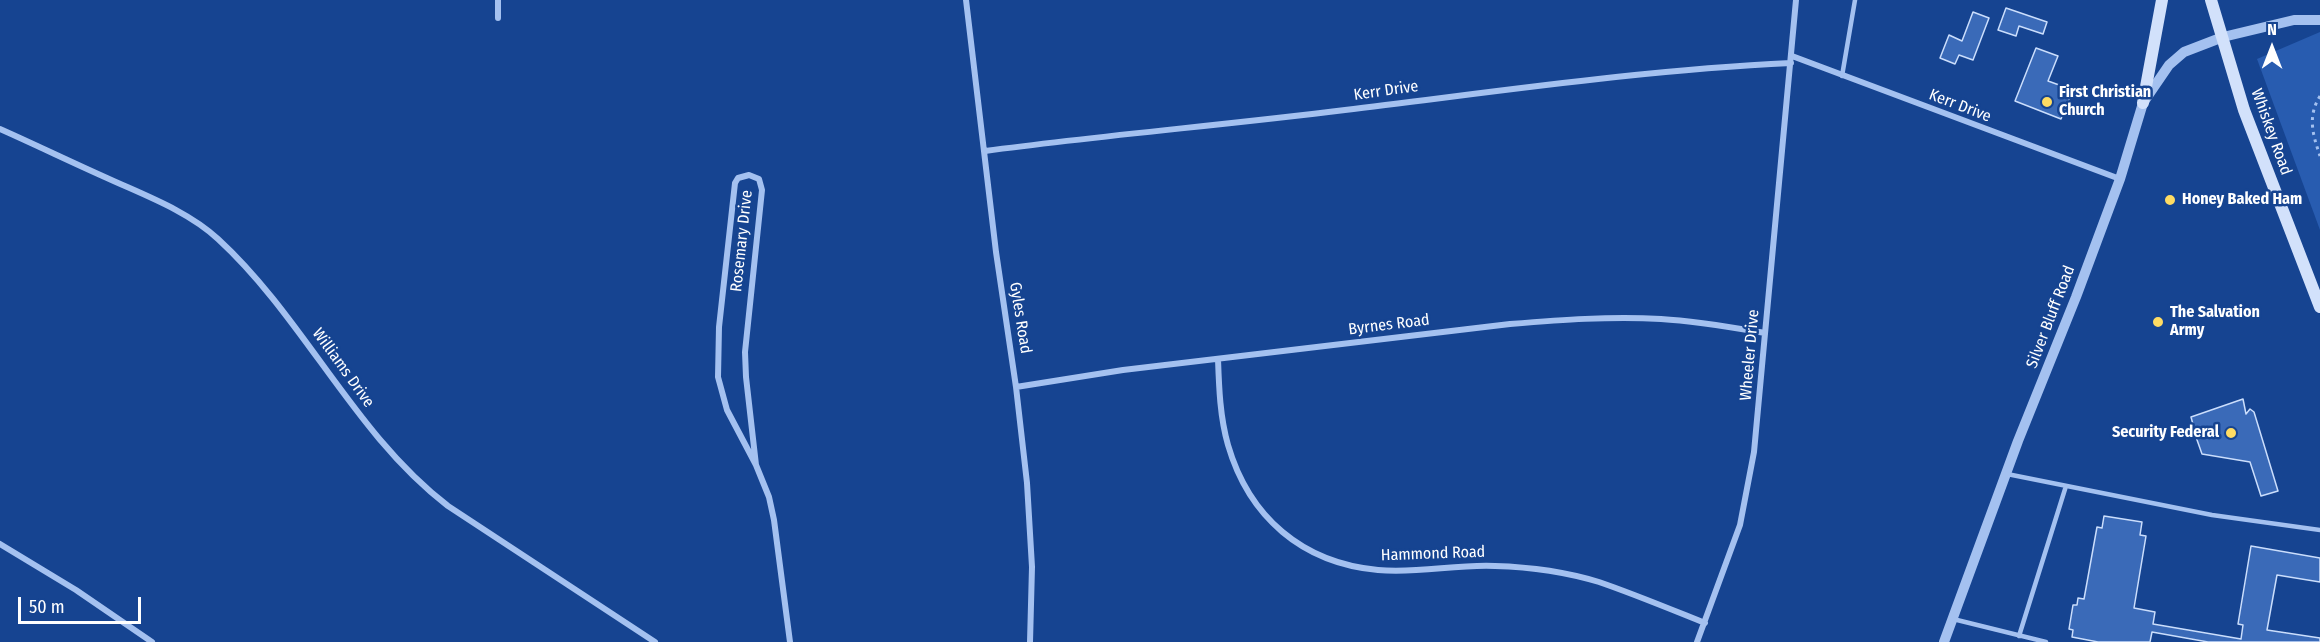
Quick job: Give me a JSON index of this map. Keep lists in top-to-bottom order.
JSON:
{
  "streets": {
    "main road": ["Whiskey Road"],
    "street": [
      "Kerr Drive",
      "Rosemary Drive",
      "Silver Bluff Road",
      "Gyles Road",
      "Byrnes Road",
      "Wheeler Drive",
      "Williams Drive",
      "Hammond Road"
    ]
  },
  "crossings": [
    ["Kerr Drive", "Silver Bluff Road"],
    ["Kerr Drive", "Gyles Road"],
    ["Kerr Drive", "Wheeler Drive"],
    ["Whiskey Road", "Silver Bluff Road"],
    ["Gyles Road", "Byrnes Road"],
    ["Byrnes Road", "Wheeler Drive"],
    ["Byrnes Road", "Hammond Road"],
    ["Wheeler Drive", "Hammond Road"]
  ],
  "places": [
    "First Christian Church",
    "Honey Baked Ham",
    "The Salvation Army",
    "Security Federal"
  ],
  "scale_bar": "50 m",
  "north": "top"
}
